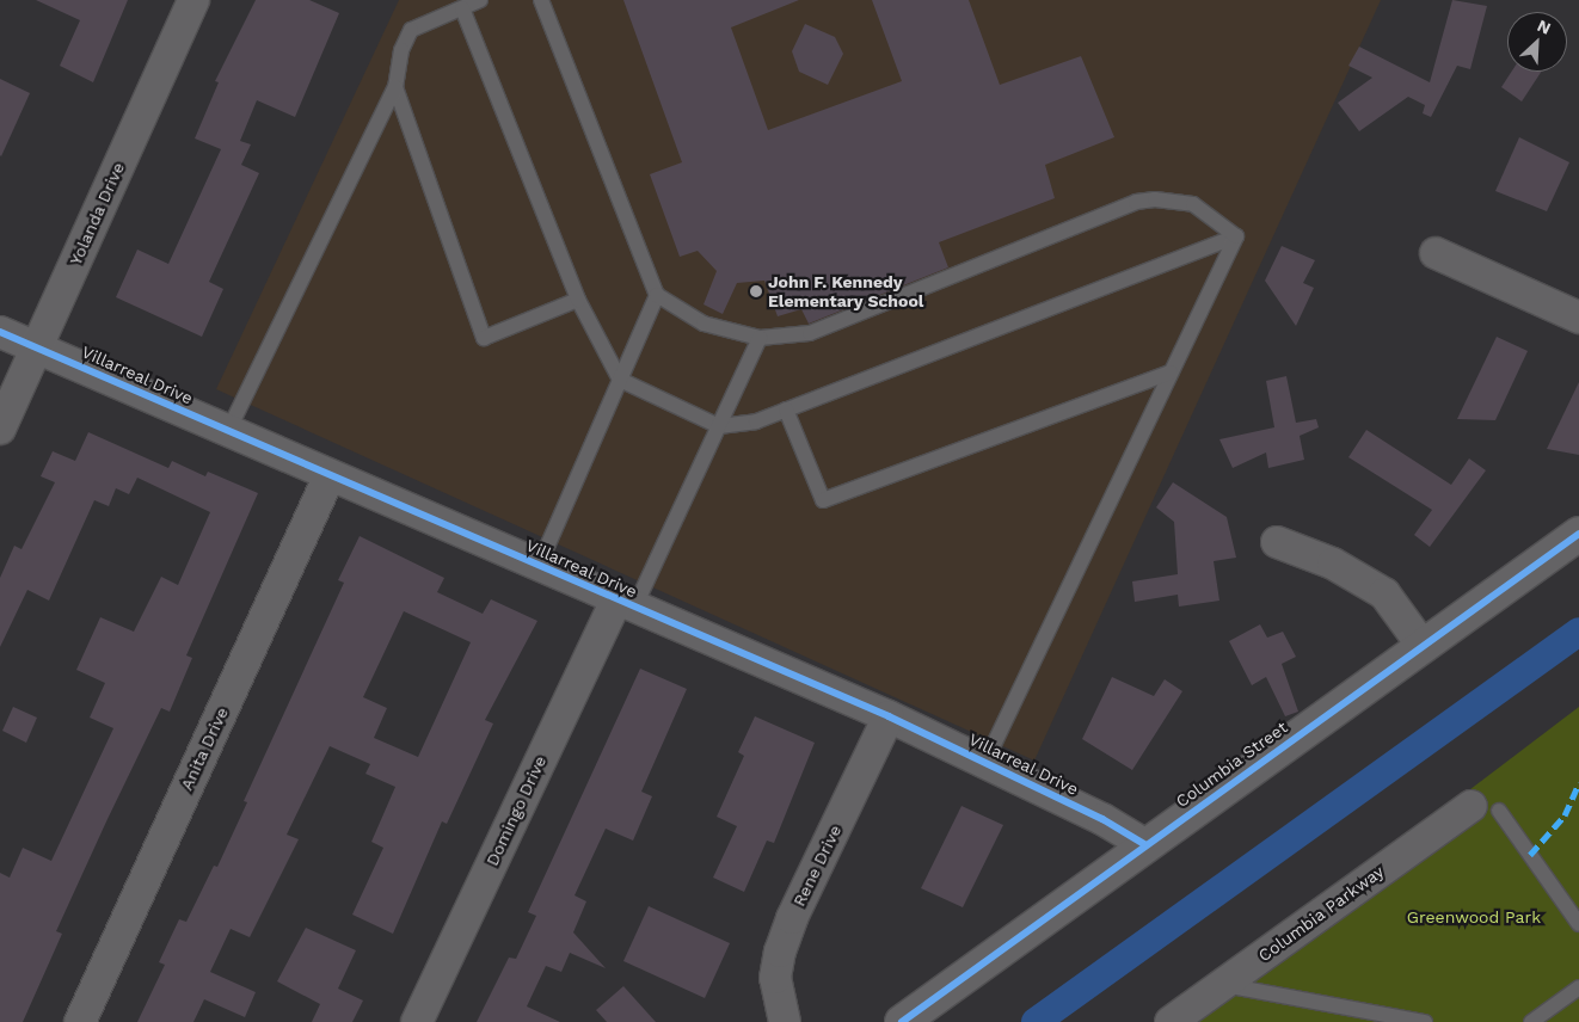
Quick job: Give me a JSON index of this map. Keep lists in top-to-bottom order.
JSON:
{
  "streets": {
    "street": [
      "Yolanda Drive",
      "Villarreal Drive",
      "Anita Drive",
      "Columbia Street",
      "Domingo Drive",
      "Rene Drive",
      "Columbia Parkway"
    ]
  },
  "crossings": [
    ["Yolanda Drive", "Villarreal Drive"],
    ["Villarreal Drive", "Anita Drive"],
    ["Villarreal Drive", "Columbia Street"],
    ["Villarreal Drive", "Domingo Drive"],
    ["Villarreal Drive", "Rene Drive"]
  ],
  "parks": ["Greenwood Park"],
  "places": ["John F. Kennedy Elementary School"],
  "north": "top right"
}
